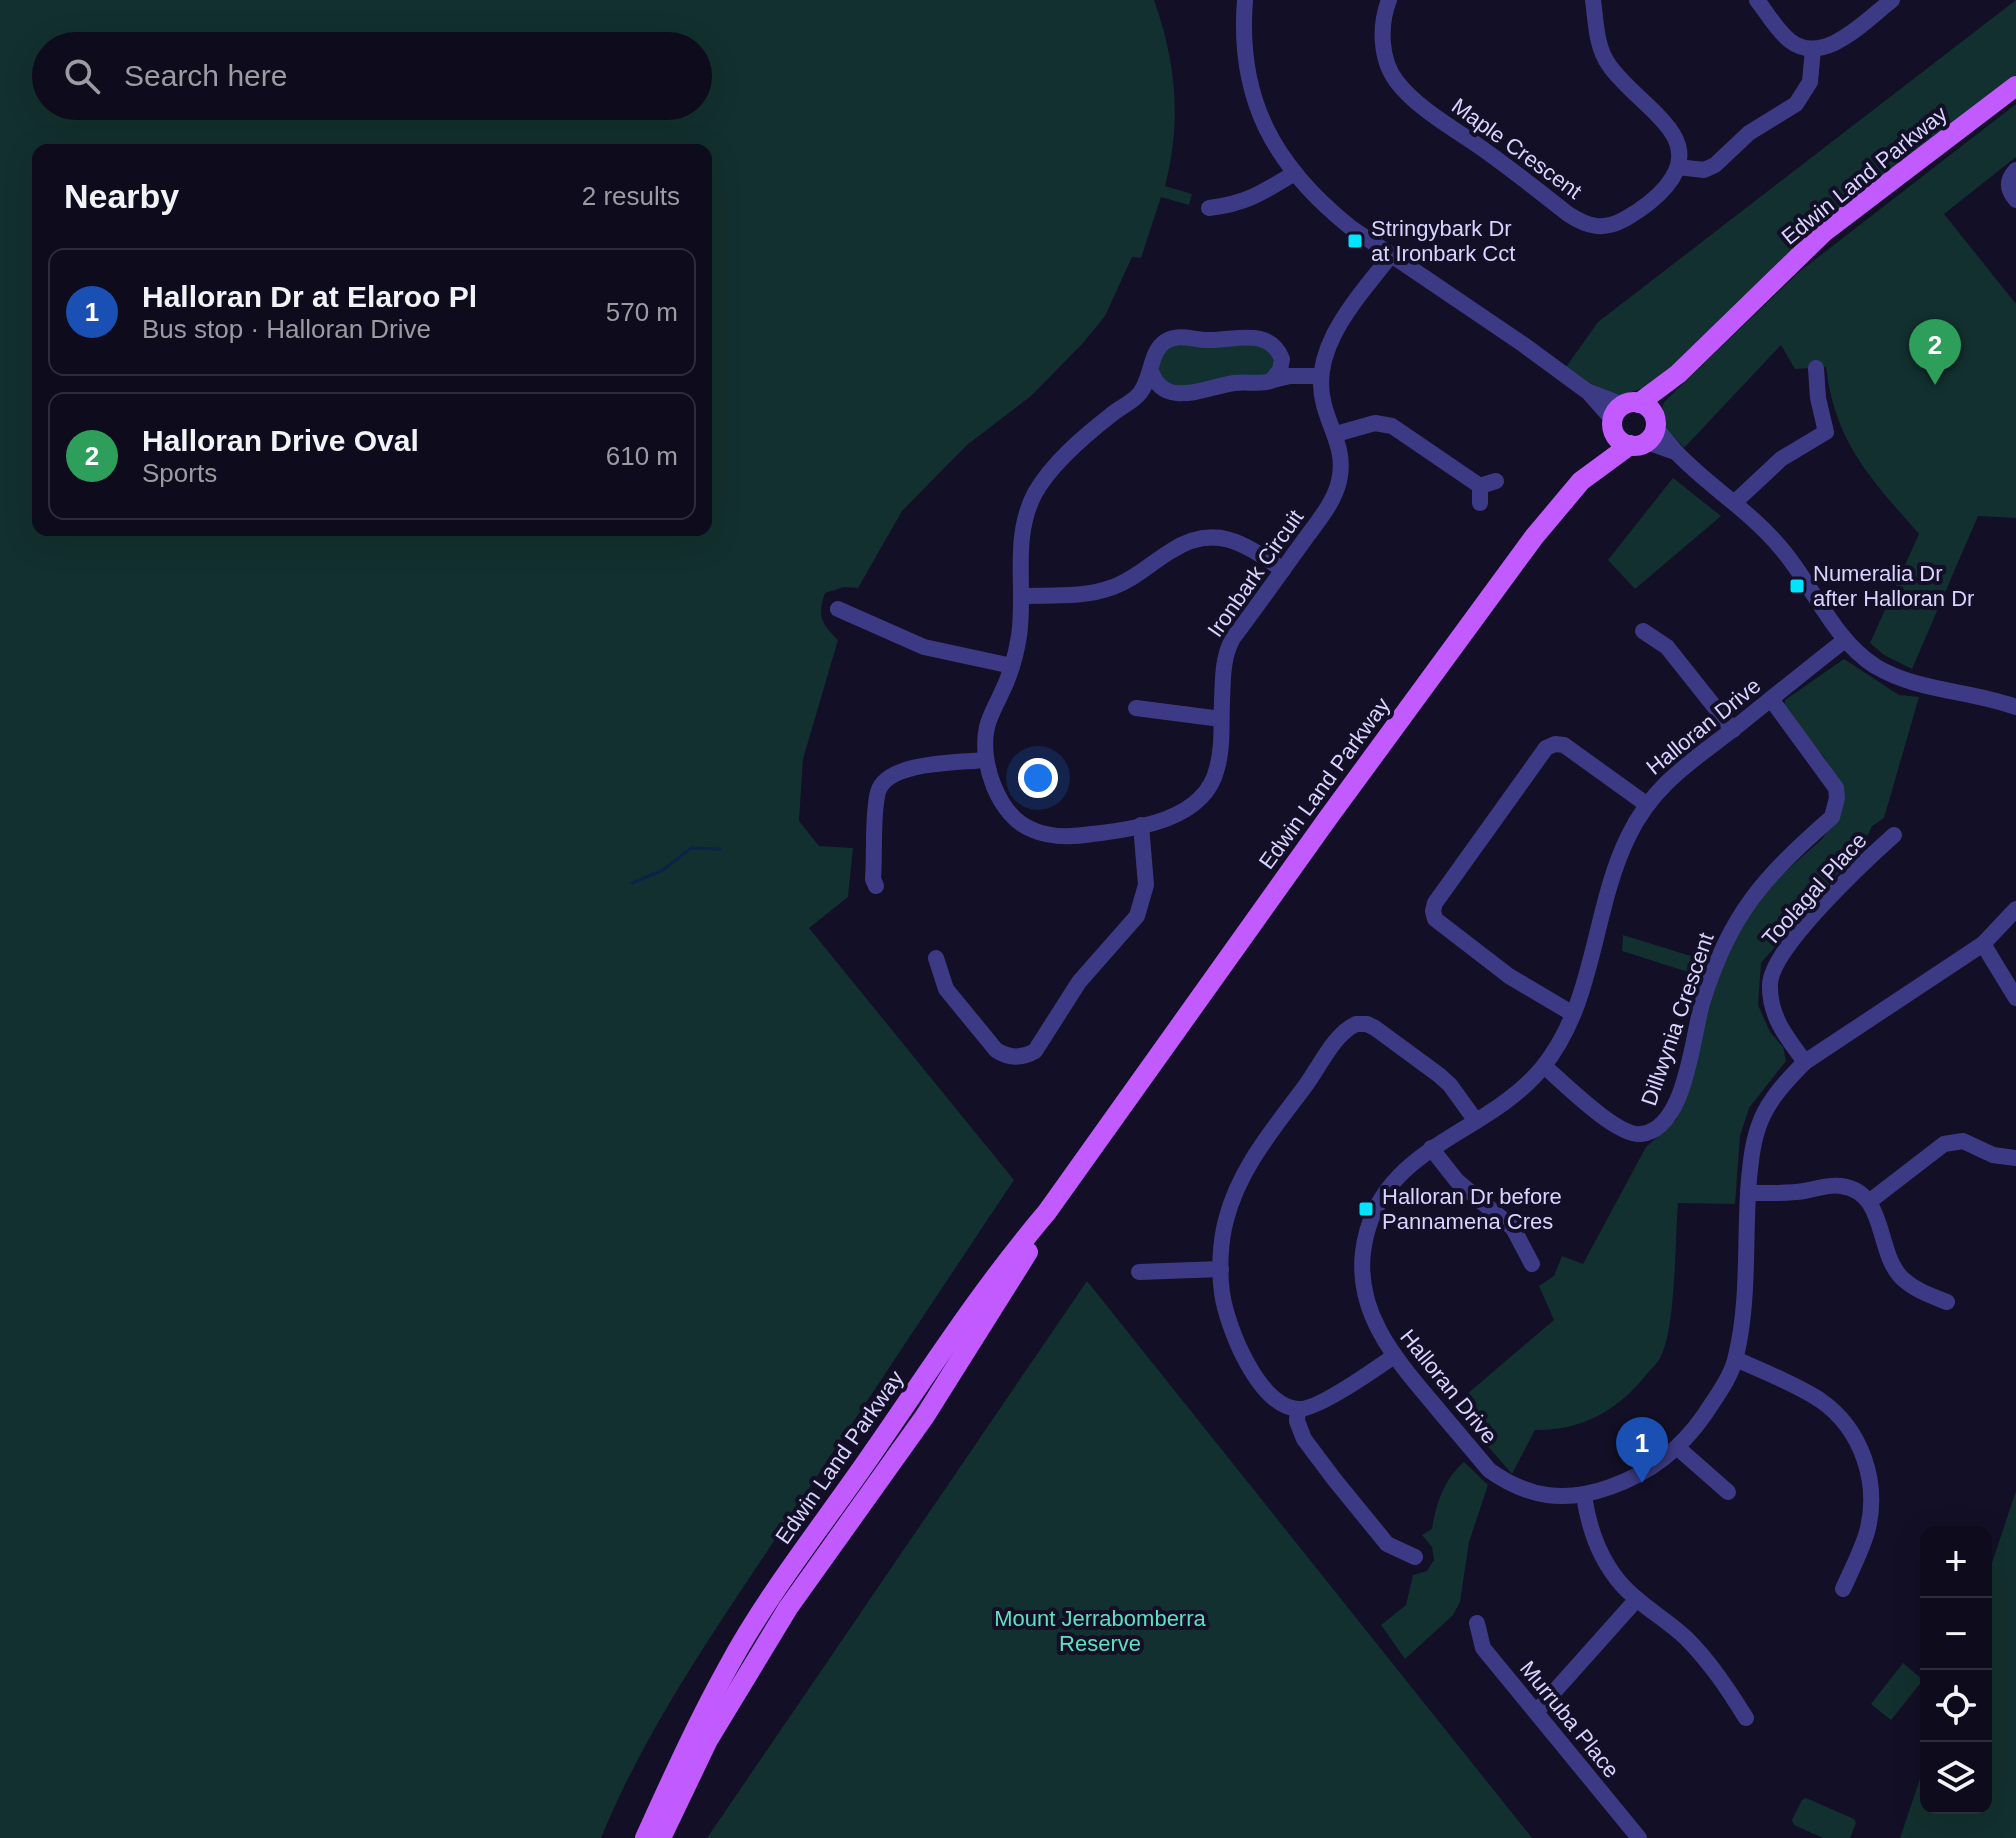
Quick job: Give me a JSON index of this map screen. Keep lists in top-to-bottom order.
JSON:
{
  "streets": {
    "main road": ["Edwin Land Parkway"],
    "street": [
      "Maple Crescent",
      "Ironbark Circuit",
      "Halloran Drive",
      "Toolagal Place",
      "Dillwynia Crescent",
      "Murruba Place"
    ]
  },
  "crossings": [
    ["Halloran Drive", "Toolagal Place"],
    ["Halloran Drive", "Dillwynia Crescent"]
  ],
  "parks": ["Mount Jerrabomberra Reserve"],
  "places": {
    "transit": ["Stringybark Dr at Ironbark Cct", "Numeralia Dr after Halloran Dr", "Halloran Dr before Pannamena Cres"]
  },
  "page": {
    "search": "Search here",
    "heading": ["Nearby", "2 results"],
    "list": [
      {
        "mark": "1",
        "name": "Halloran Dr at Elaroo Pl",
        "note": "Bus stop · Halloran Drive",
        "value": "570 m"
      },
      {
        "mark": "2",
        "name": "Halloran Drive Oval",
        "note": "Sports",
        "value": "610 m"
      }
    ],
    "pins": ["2", "1"],
    "map_buttons": ["+", "−"]
  }
}
